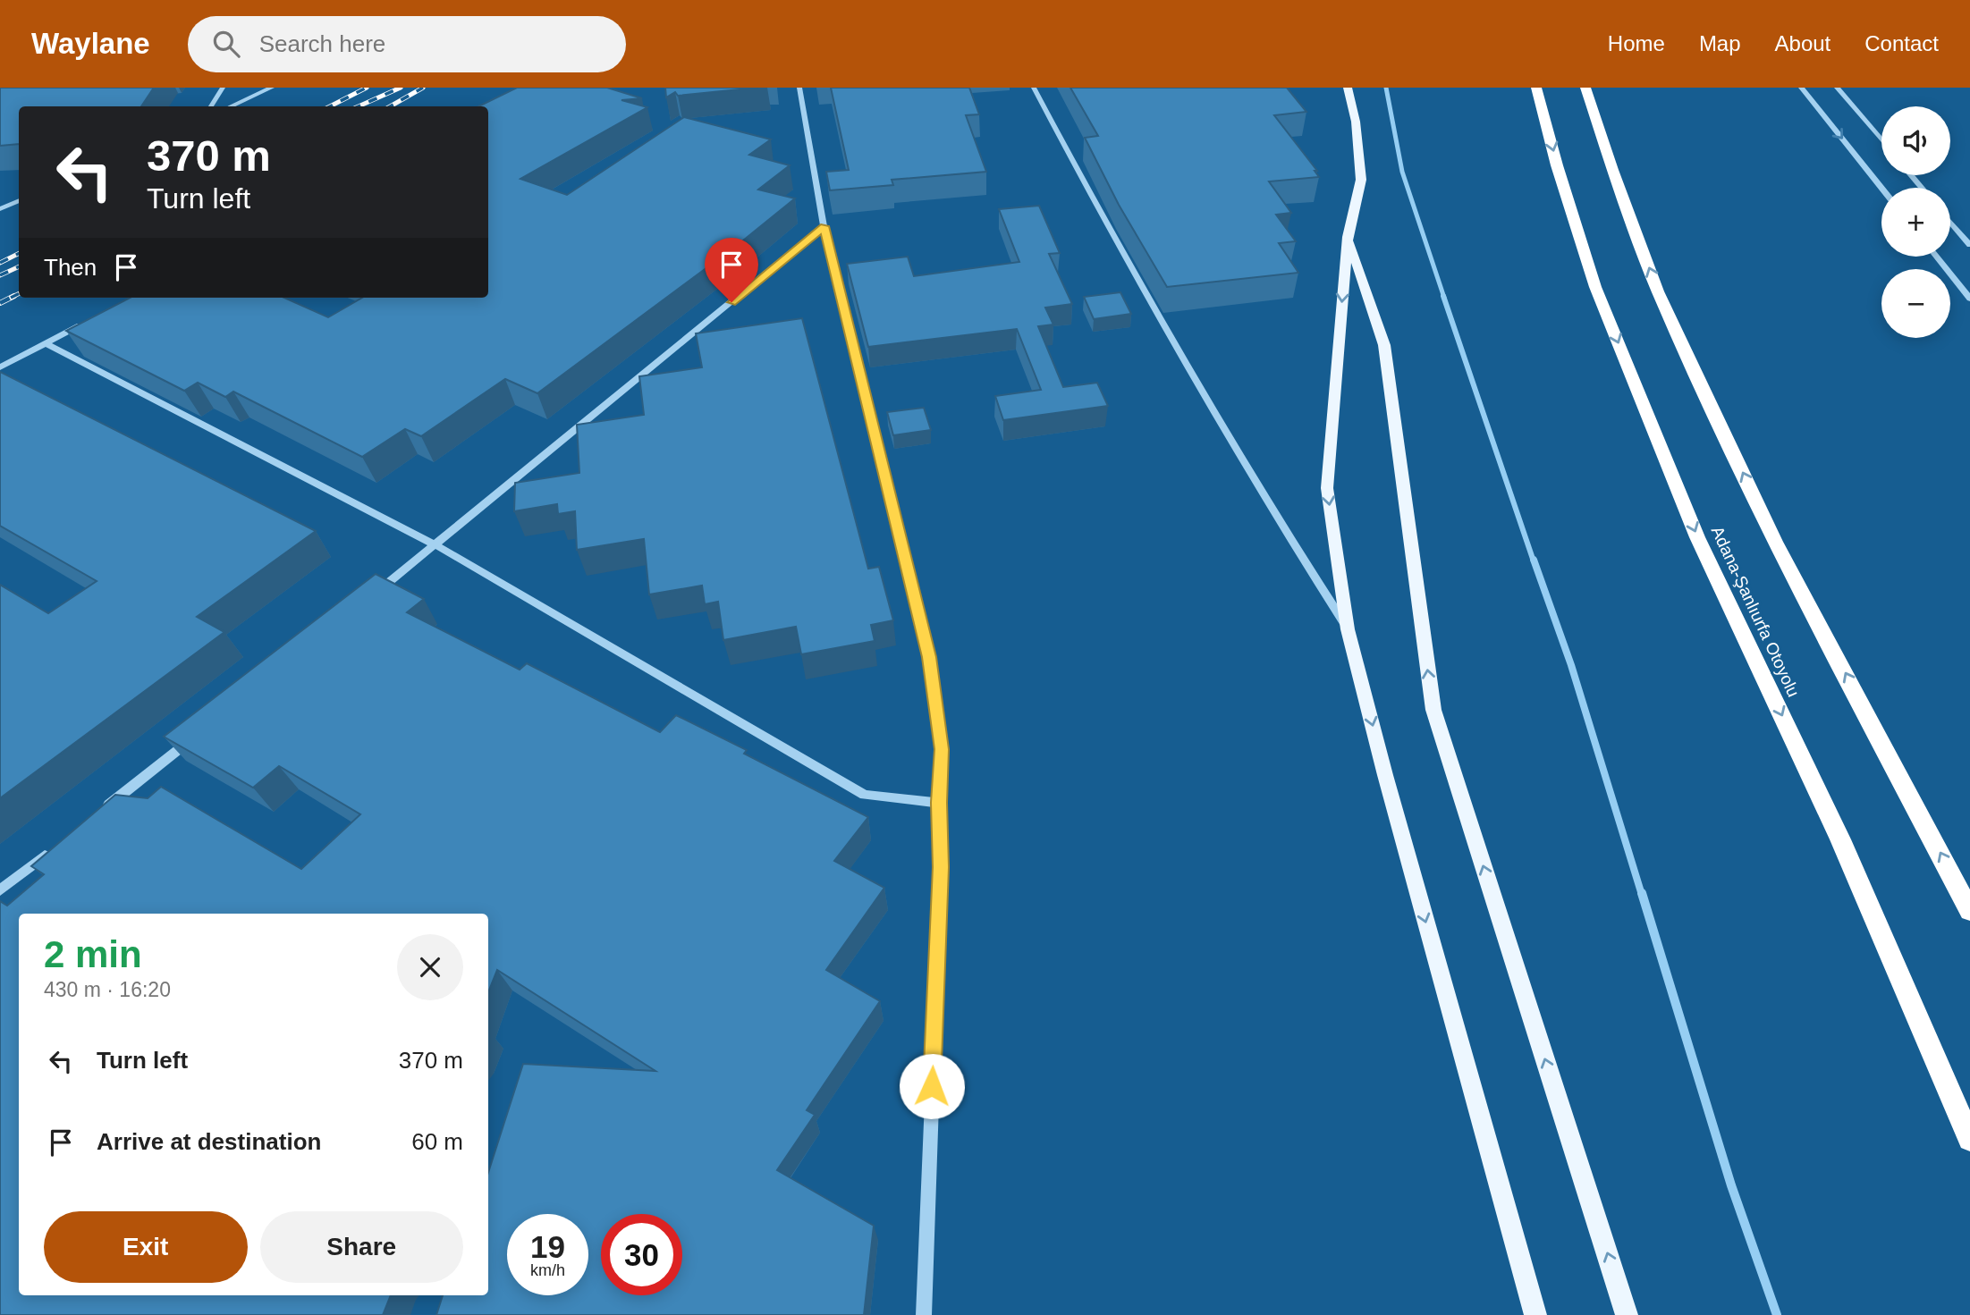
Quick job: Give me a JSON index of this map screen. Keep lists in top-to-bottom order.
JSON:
{
  "streets": {
    "highway": ["Adana-Şanlıurfa Otoyolu"]
  },
  "page": {
    "header": "Waylane",
    "search": "Search here",
    "nav": [
      "Home",
      "Map",
      "About",
      "Contact"
    ],
    "map_buttons": ["+", "−"],
    "turn": ["370 m", "Turn left"],
    "then": "Then",
    "heading": ["2 min", "430 m · 16:20"],
    "list": [
      {
        "name": "Turn left",
        "value": "370 m"
      },
      {
        "name": "Arrive at destination",
        "value": "60 m"
      }
    ],
    "buttons": ["Exit", "Share"],
    "speed": "19 km/h",
    "limit": "30"
  }
}
